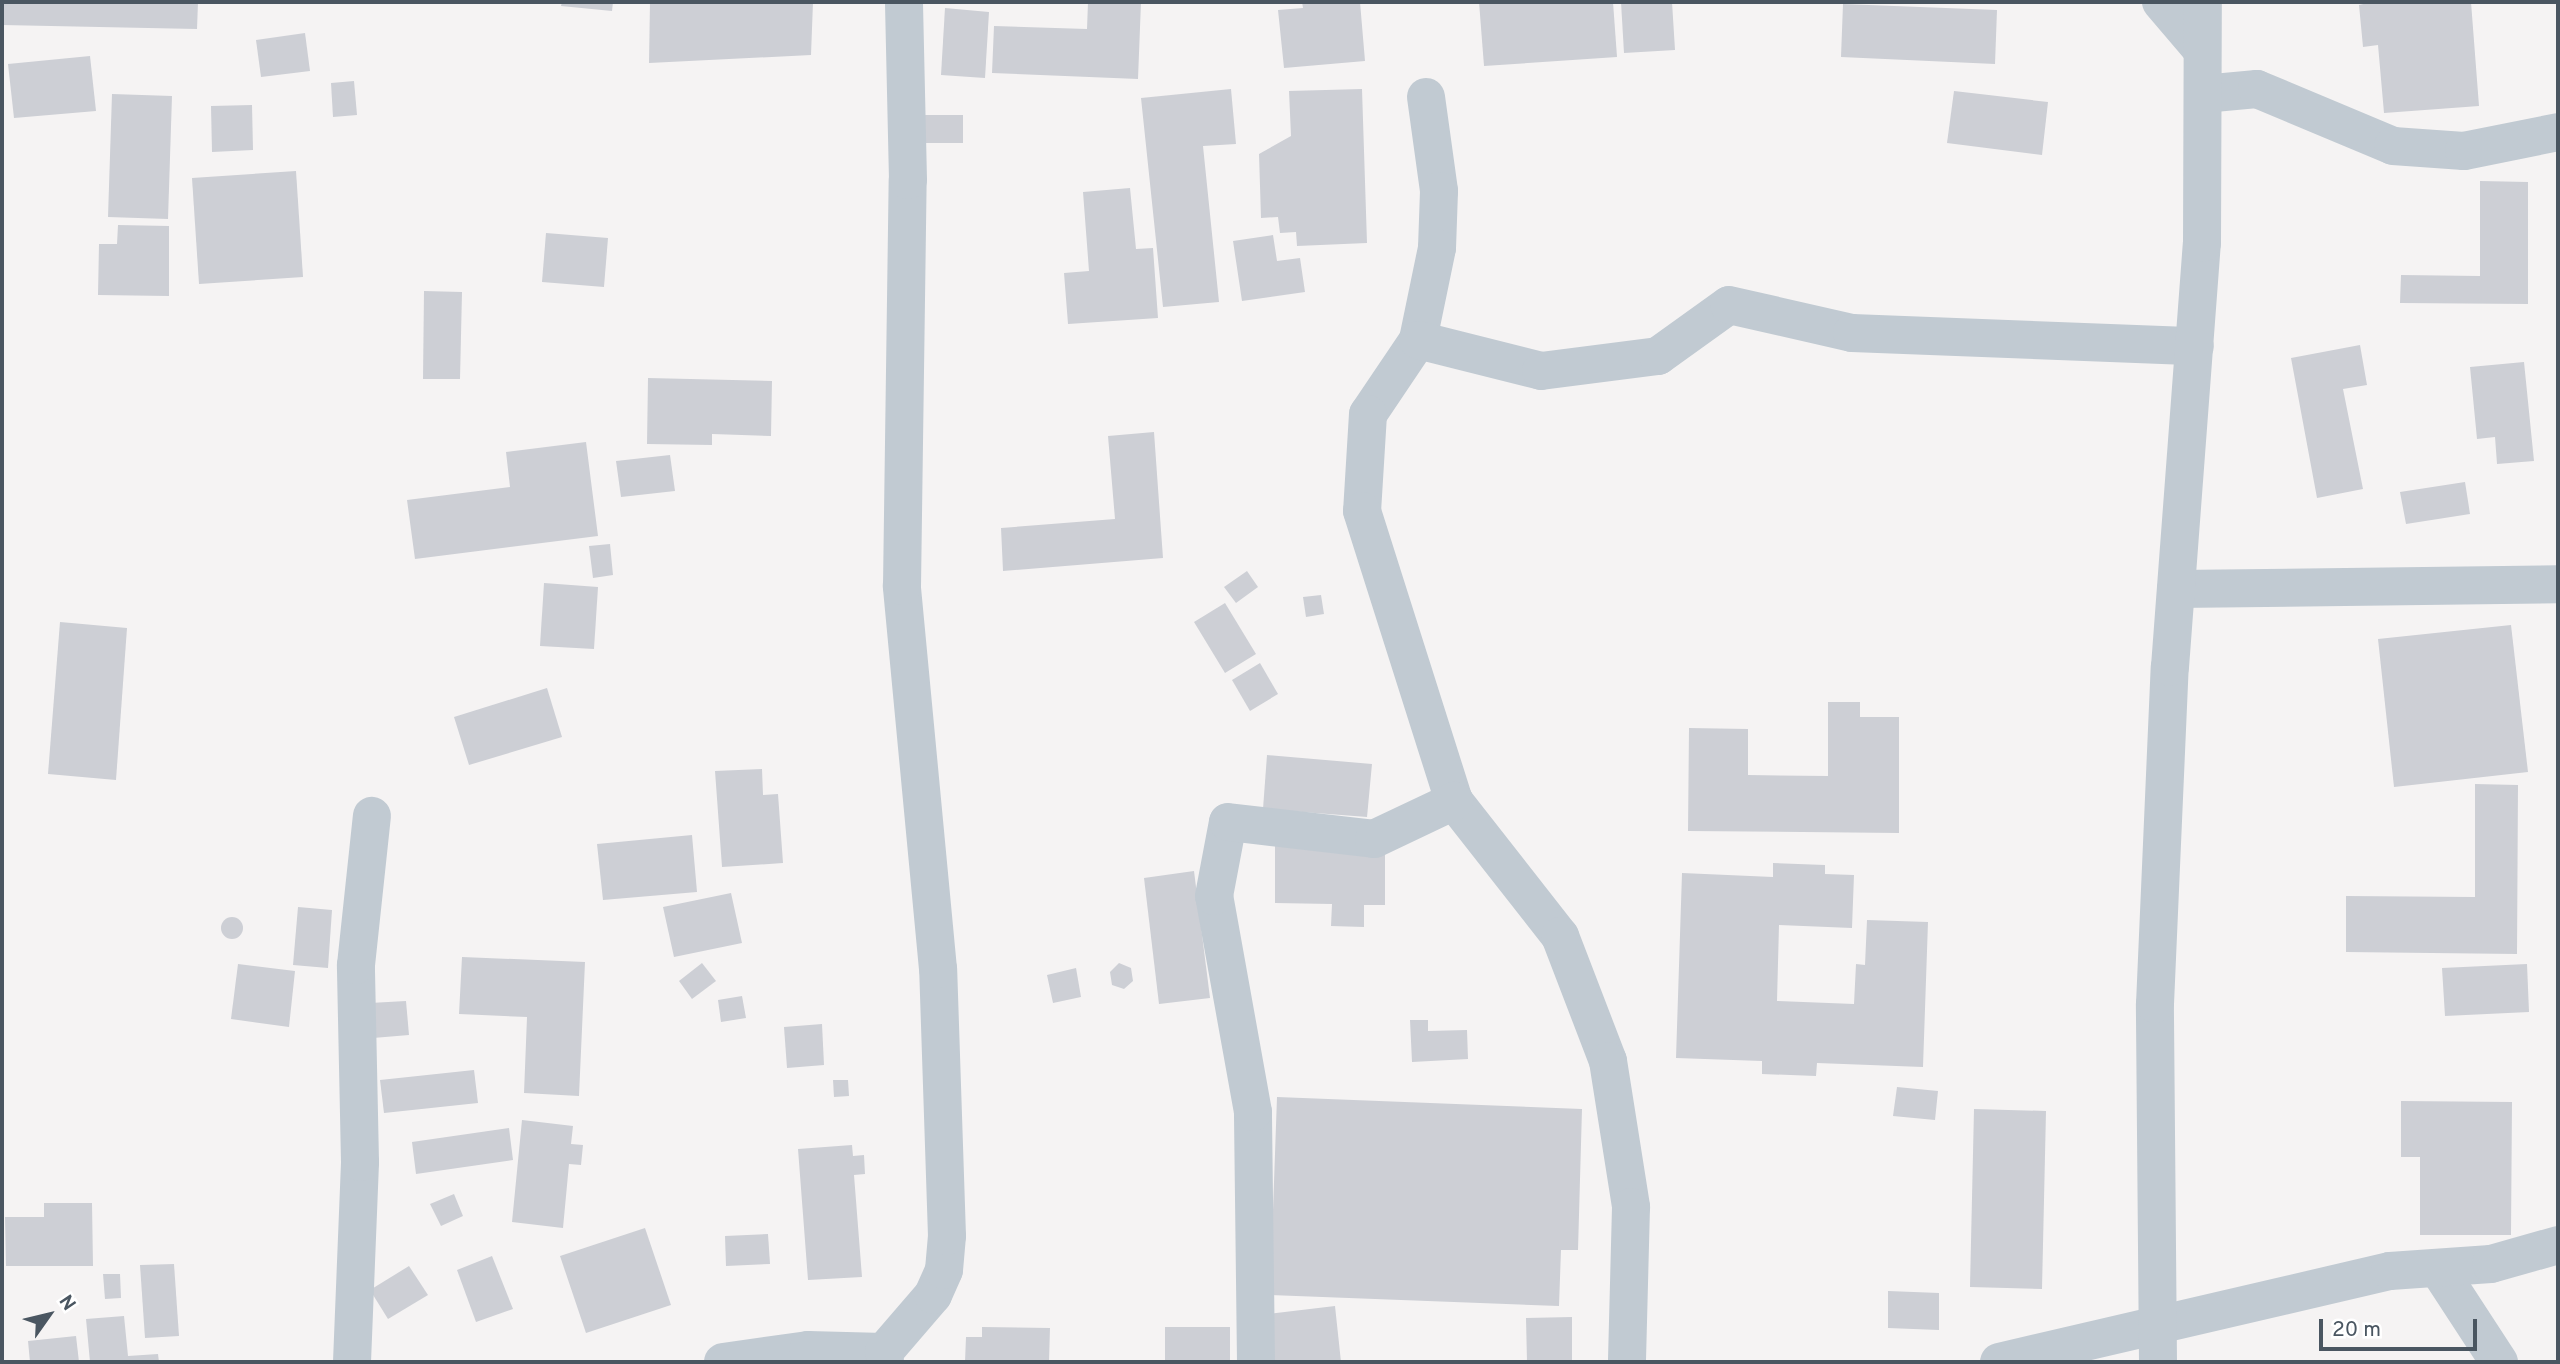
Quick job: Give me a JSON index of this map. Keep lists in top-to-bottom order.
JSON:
{
  "scale_bar": "20 m",
  "north": "top right"
}
